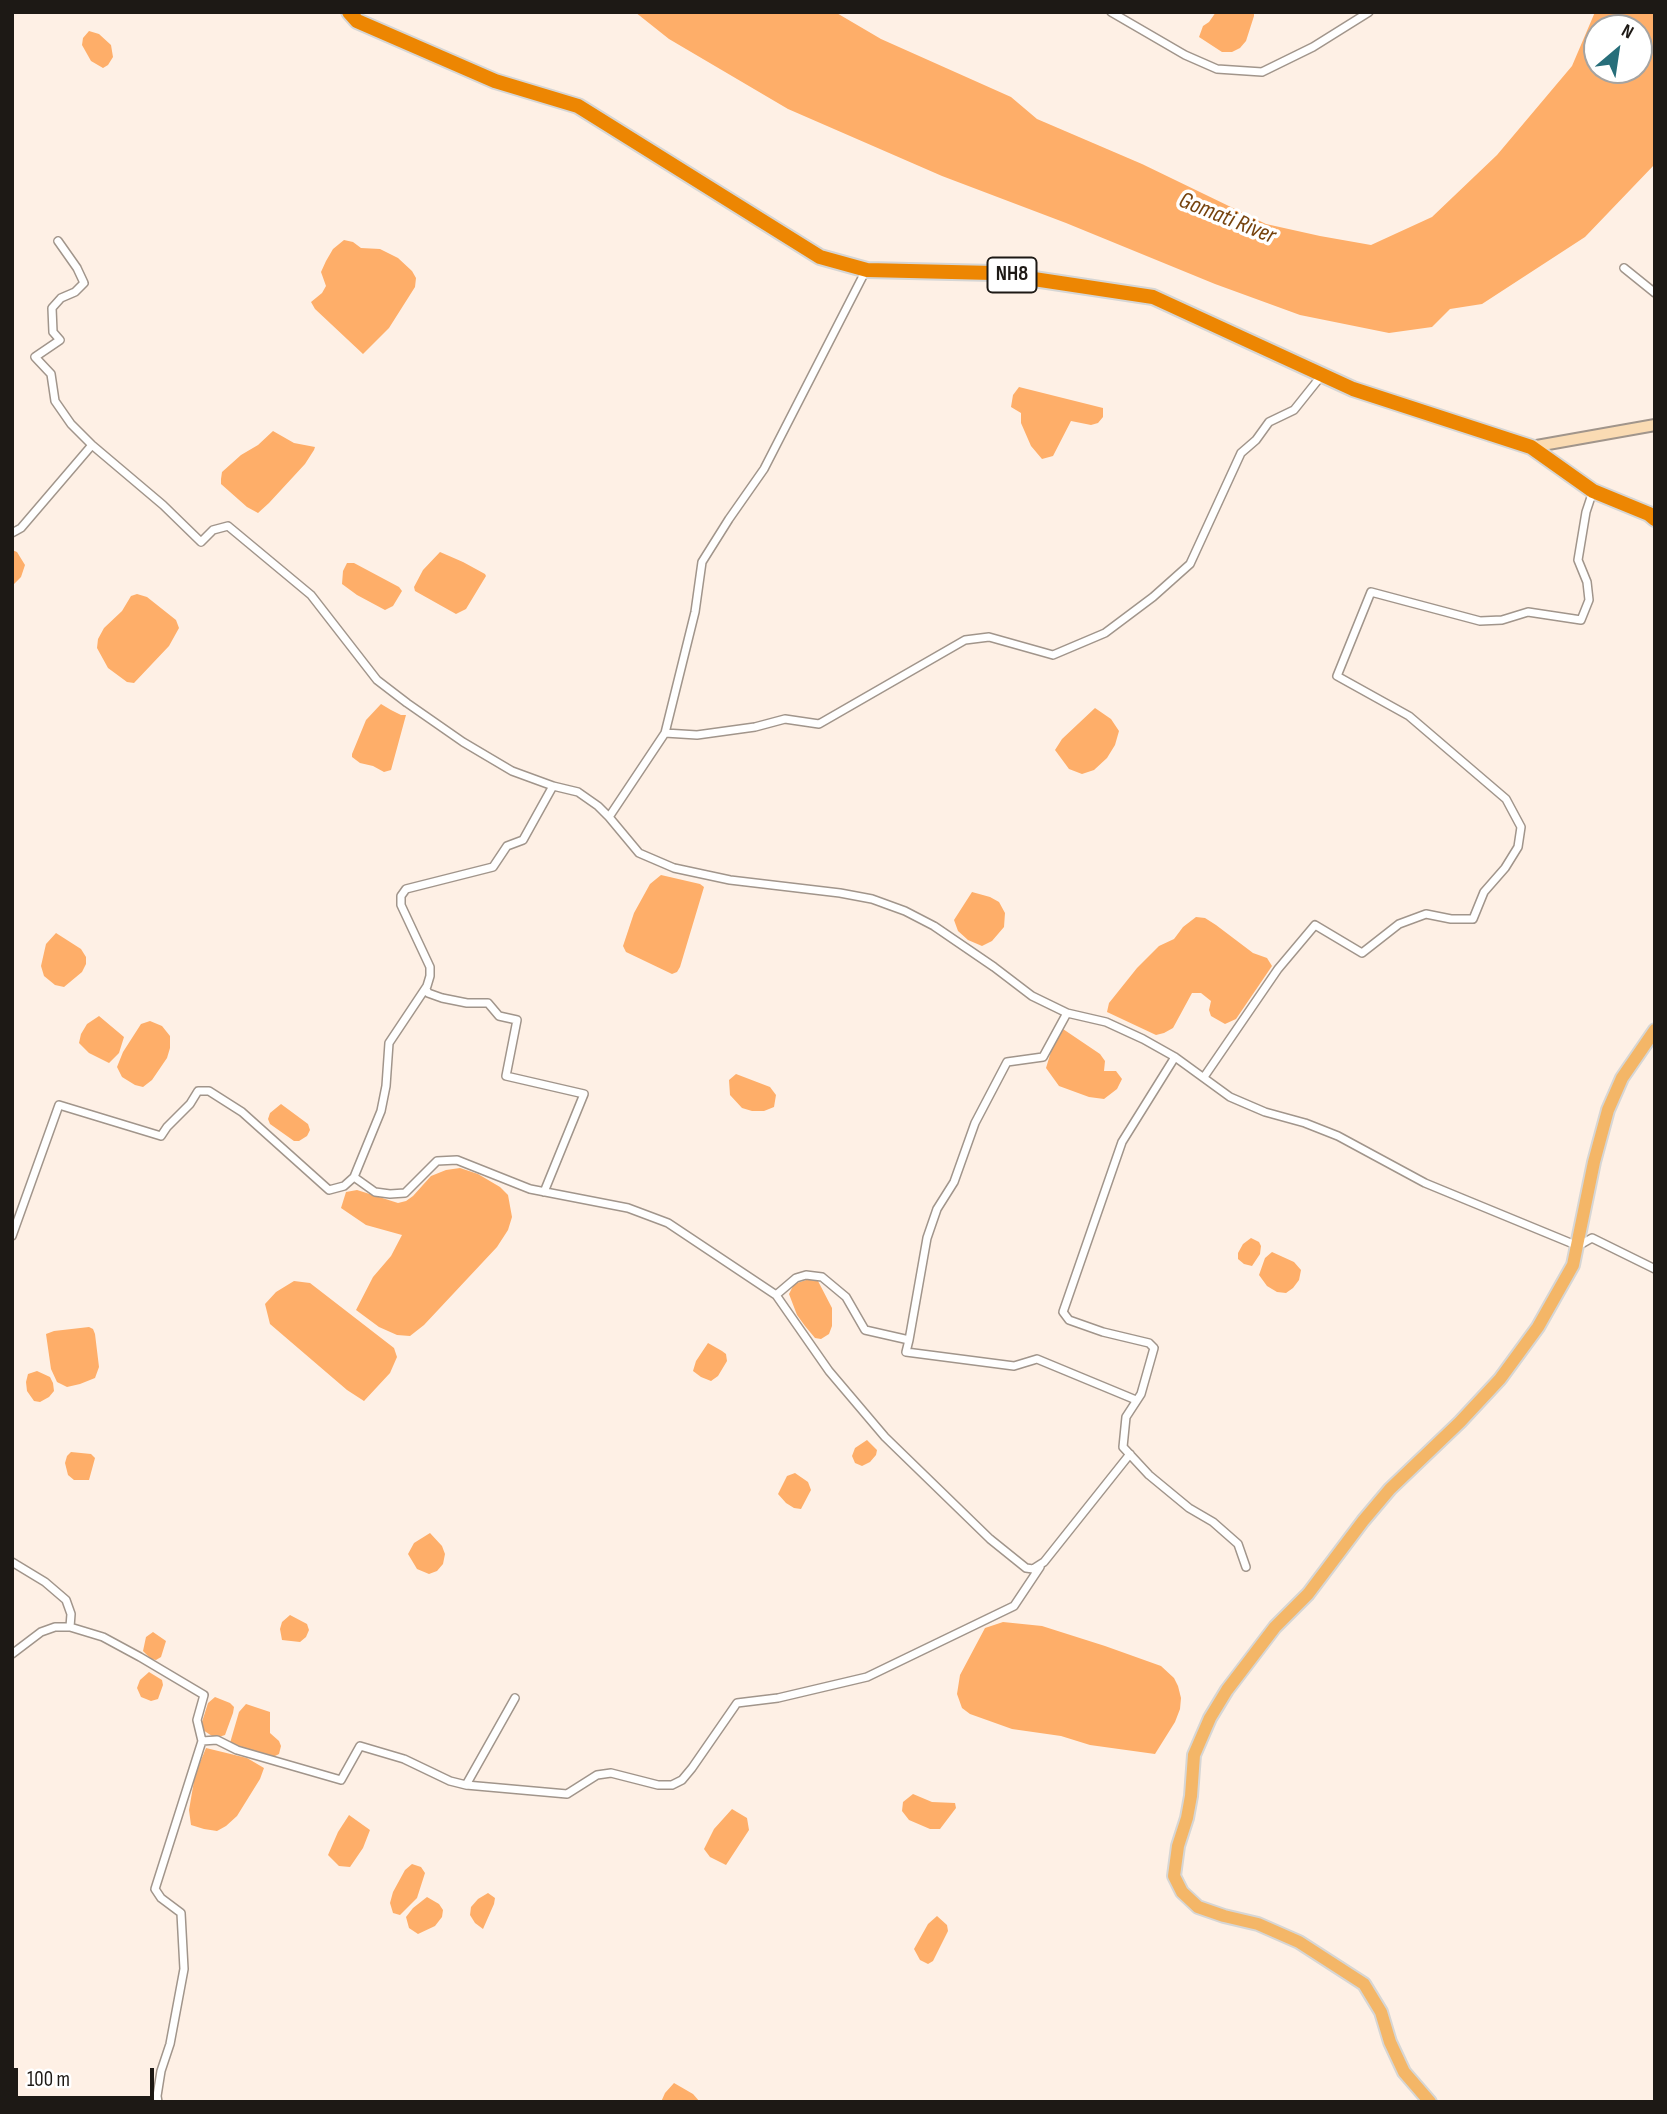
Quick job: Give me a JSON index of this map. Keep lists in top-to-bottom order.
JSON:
{
  "streets": {
    "highway": ["NH8"]
  },
  "water": ["Gomati River"],
  "scale_bar": "100 m",
  "north": "top right"
}
